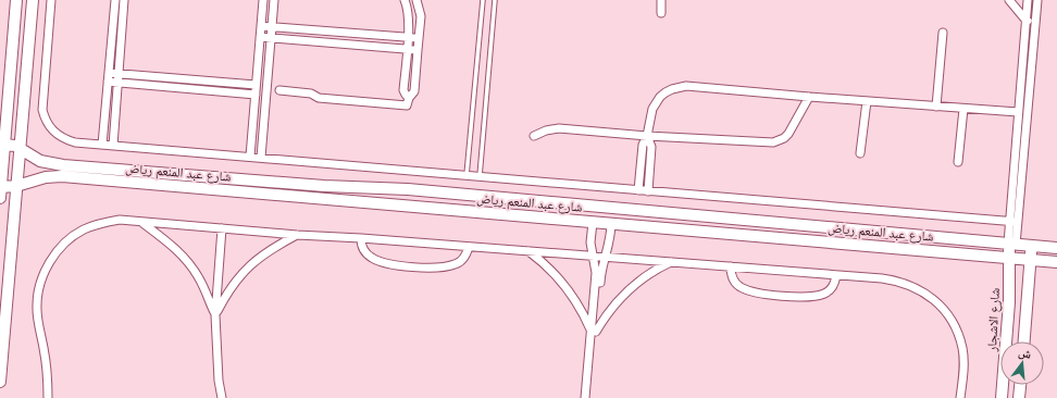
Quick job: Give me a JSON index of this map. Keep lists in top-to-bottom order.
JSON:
{
  "streets": {
    "street": ["شارع عبد المنعم رياض", "شارع الاشجار"]
  },
  "crossings": [
    ["شارع عبد المنعم رياض", "شارع الاشجار"]
  ],
  "north": "top"
}
